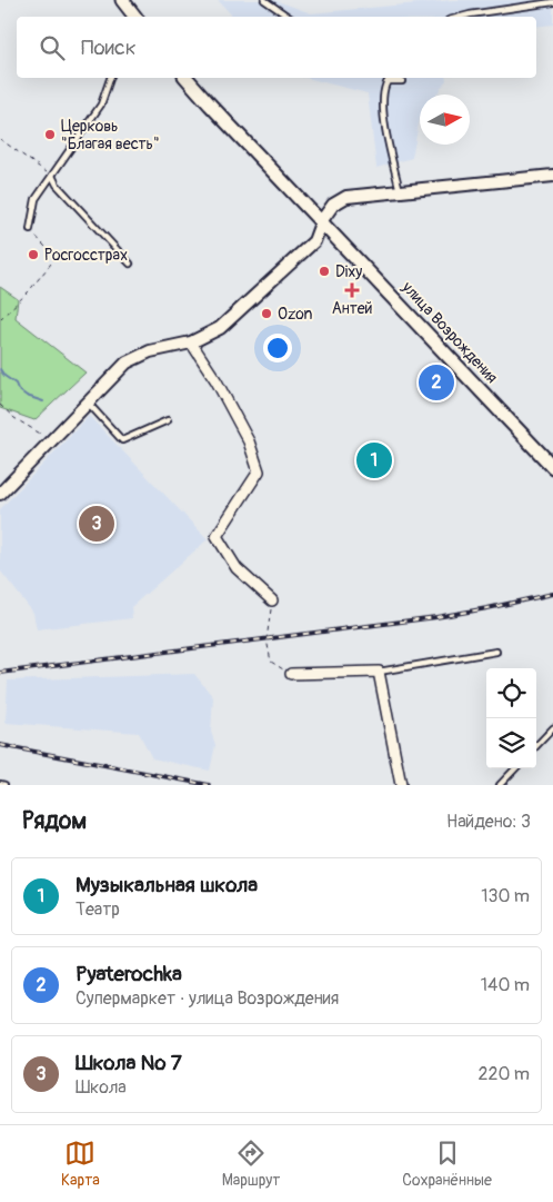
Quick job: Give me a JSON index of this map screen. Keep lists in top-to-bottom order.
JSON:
{
  "streets": {
    "main road": ["улица Возрождения"]
  },
  "places": {
    "other": [
      "Церковь \"Благая весть\"",
      "Росгосстрах",
      "Dixy",
      "Ozon"
    ],
    "health": ["Антей"]
  },
  "north": "right",
  "page": {
    "search": "Поиск",
    "pins": ["2", "1", "3"],
    "heading": ["Рядом", "Найдено: 3"],
    "list": [
      {
        "mark": "1",
        "name": "Музыкальная школа",
        "note": "Театр",
        "value": "130 m"
      },
      {
        "mark": "2",
        "name": "Pyaterochka",
        "note": "Супермаркет · улица Возрождения",
        "value": "140 m"
      },
      {
        "mark": "3",
        "name": "Школа № 7",
        "note": "Школа",
        "value": "220 m"
      }
    ],
    "nav": ["Карта", "Маршрут", "Сохранённые"]
  }
}
